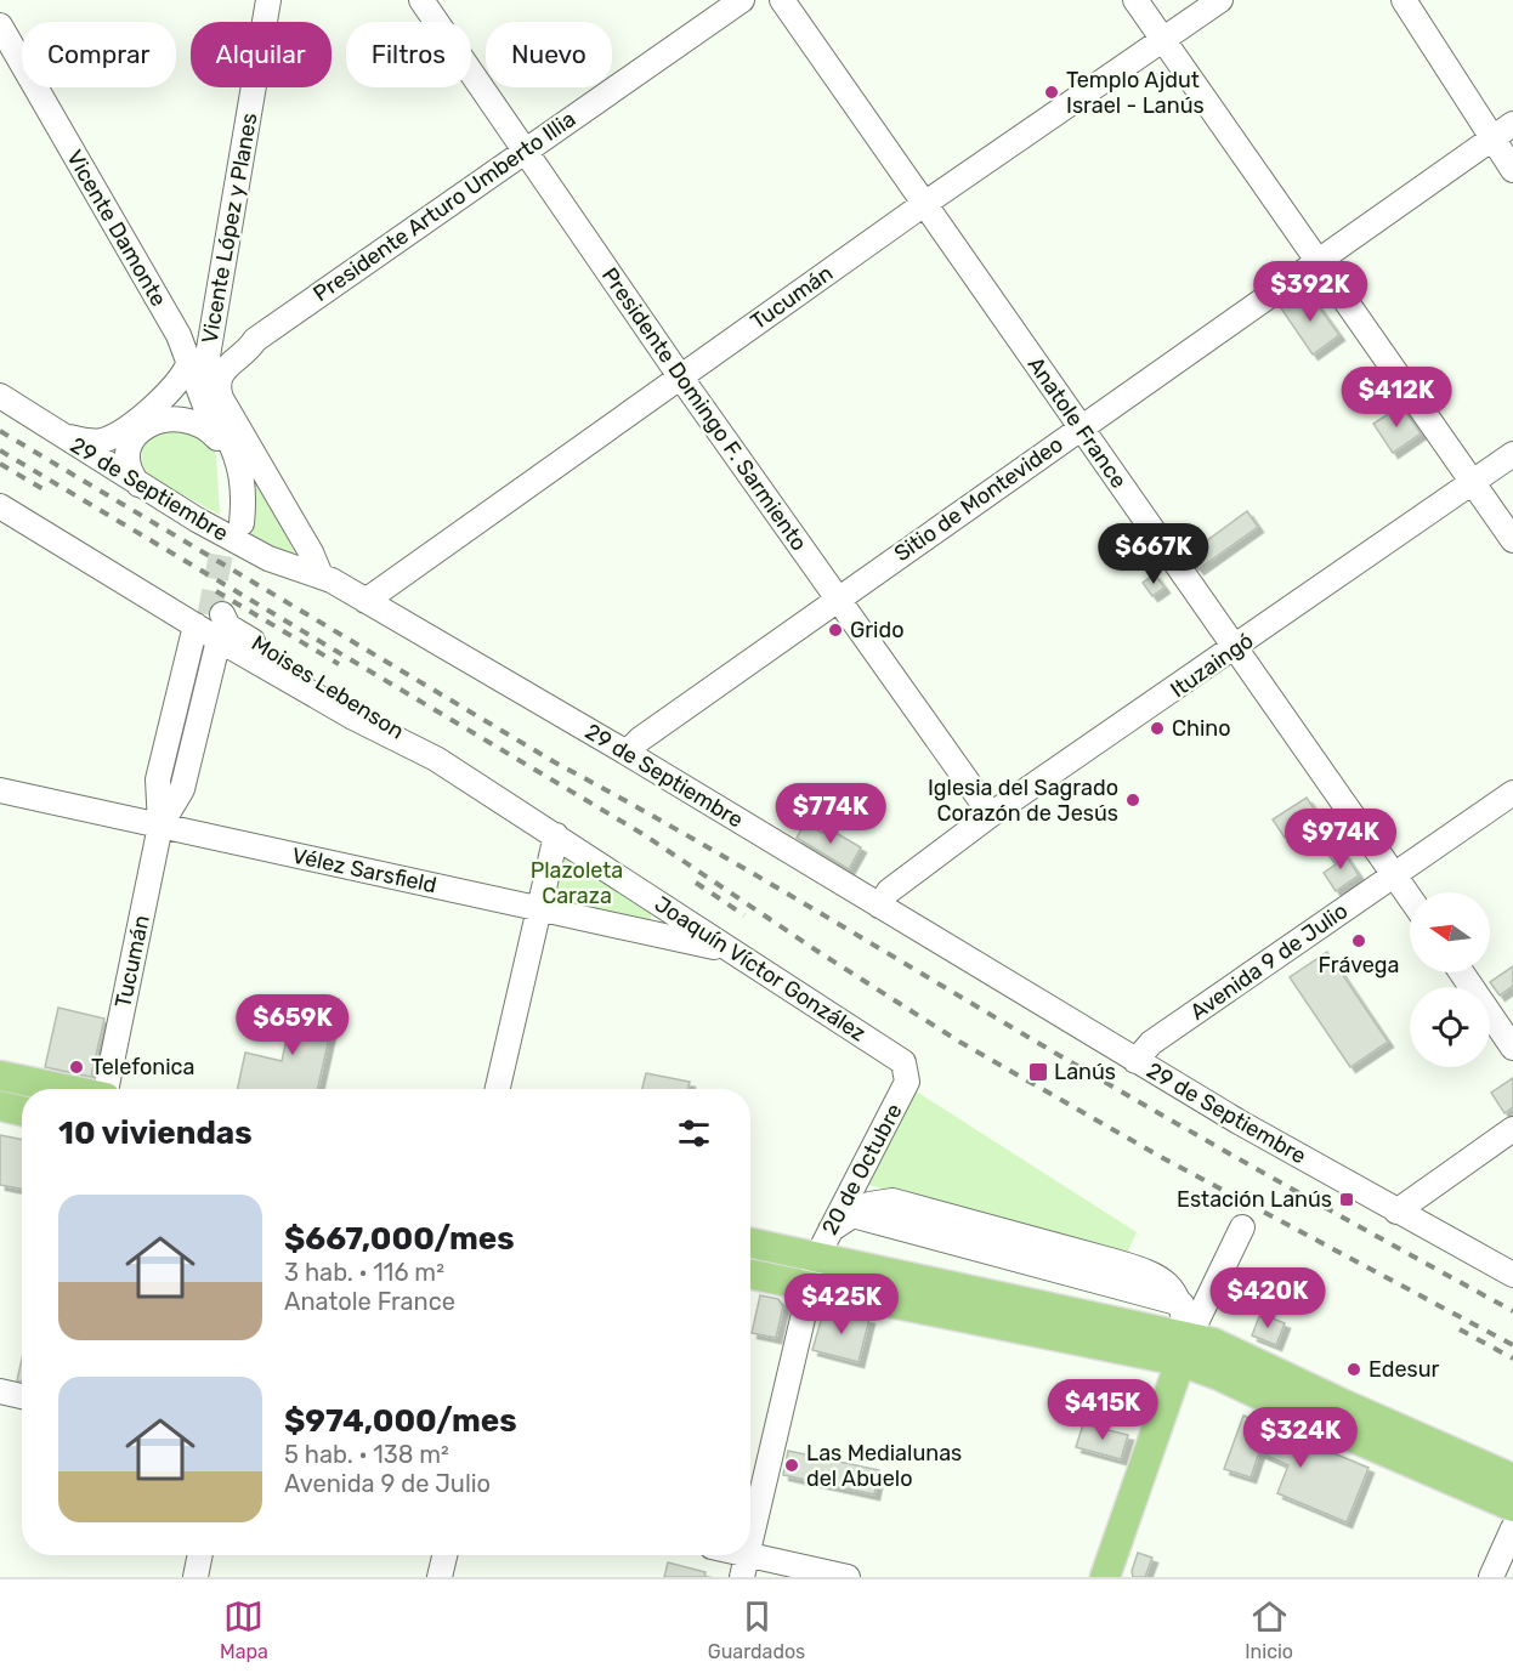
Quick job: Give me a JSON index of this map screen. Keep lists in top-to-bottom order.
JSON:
{
  "streets": {
    "street": [
      "Presidente Arturo Umberto Illia",
      "Vicente Damonte",
      "Vicente López y Planes",
      "Tucumán",
      "Presidente Domingo F. Sarmiento",
      "Anatole France",
      "29 de Septiembre",
      "Sitio de Montevideo",
      "Ituzaingó",
      "Moises Lebenson",
      "Vélez Sarsfield",
      "Avenida 9 de Julio",
      "Joaquín Víctor González",
      "20 de Octubre"
    ]
  },
  "crossings": [
    ["Presidente Arturo Umberto Illia", "Vicente Damonte"],
    ["Presidente Arturo Umberto Illia", "Vicente López y Planes"],
    ["Presidente Arturo Umberto Illia", "Presidente Domingo F. Sarmiento"],
    ["Presidente Arturo Umberto Illia", "29 de Septiembre"],
    ["Vicente Damonte", "Vicente López y Planes"],
    ["Vicente Damonte", "29 de Septiembre"],
    ["Tucumán", "Presidente Domingo F. Sarmiento"],
    ["Tucumán", "Anatole France"],
    ["Tucumán", "29 de Septiembre"],
    ["Tucumán", "Vélez Sarsfield"],
    ["Tucumán", "Joaquín Víctor González"],
    ["Presidente Domingo F. Sarmiento", "Sitio de Montevideo"],
    ["Presidente Domingo F. Sarmiento", "Ituzaingó"],
    ["Anatole France", "Sitio de Montevideo"],
    ["Anatole France", "Ituzaingó"],
    ["Anatole France", "Avenida 9 de Julio"],
    ["29 de Septiembre", "Sitio de Montevideo"],
    ["29 de Septiembre", "Ituzaingó"],
    ["29 de Septiembre", "Avenida 9 de Julio"],
    ["Moises Lebenson", "Joaquín Víctor González"],
    ["Vélez Sarsfield", "Joaquín Víctor González"],
    ["Joaquín Víctor González", "20 de Octubre"]
  ],
  "parks": ["Plazoleta Caraza"],
  "places": {
    "other": [
      "Templo Ajdut Israel - Lanús",
      "Grido",
      "Chino",
      "Iglesia del Sagrado Corazón de Jesús",
      "Frávega",
      "Telefonica",
      "Edesur",
      "Las Medialunas del Abuelo"
    ],
    "transit": ["Lanús", "Estación Lanús"]
  },
  "north": "left",
  "page": {
    "chip": [
      "Comprar",
      "Alquilar",
      "Filtros",
      "Nuevo"
    ],
    "price": [
      "$392K",
      "$412K",
      "$667K",
      "$774K",
      "$974K",
      "$659K",
      "$420K",
      "$425K",
      "$415K",
      "$324K"
    ],
    "heading": "10 viviendas",
    "list": [
      {
        "name": "$667,000/mes",
        "note": "3 hab. · 116 m² · Anatole France"
      },
      {
        "name": "$974,000/mes",
        "note": "5 hab. · 138 m² · Avenida 9 de Julio"
      }
    ],
    "tabs": ["Mapa", "Guardados", "Inicio"]
  }
}
